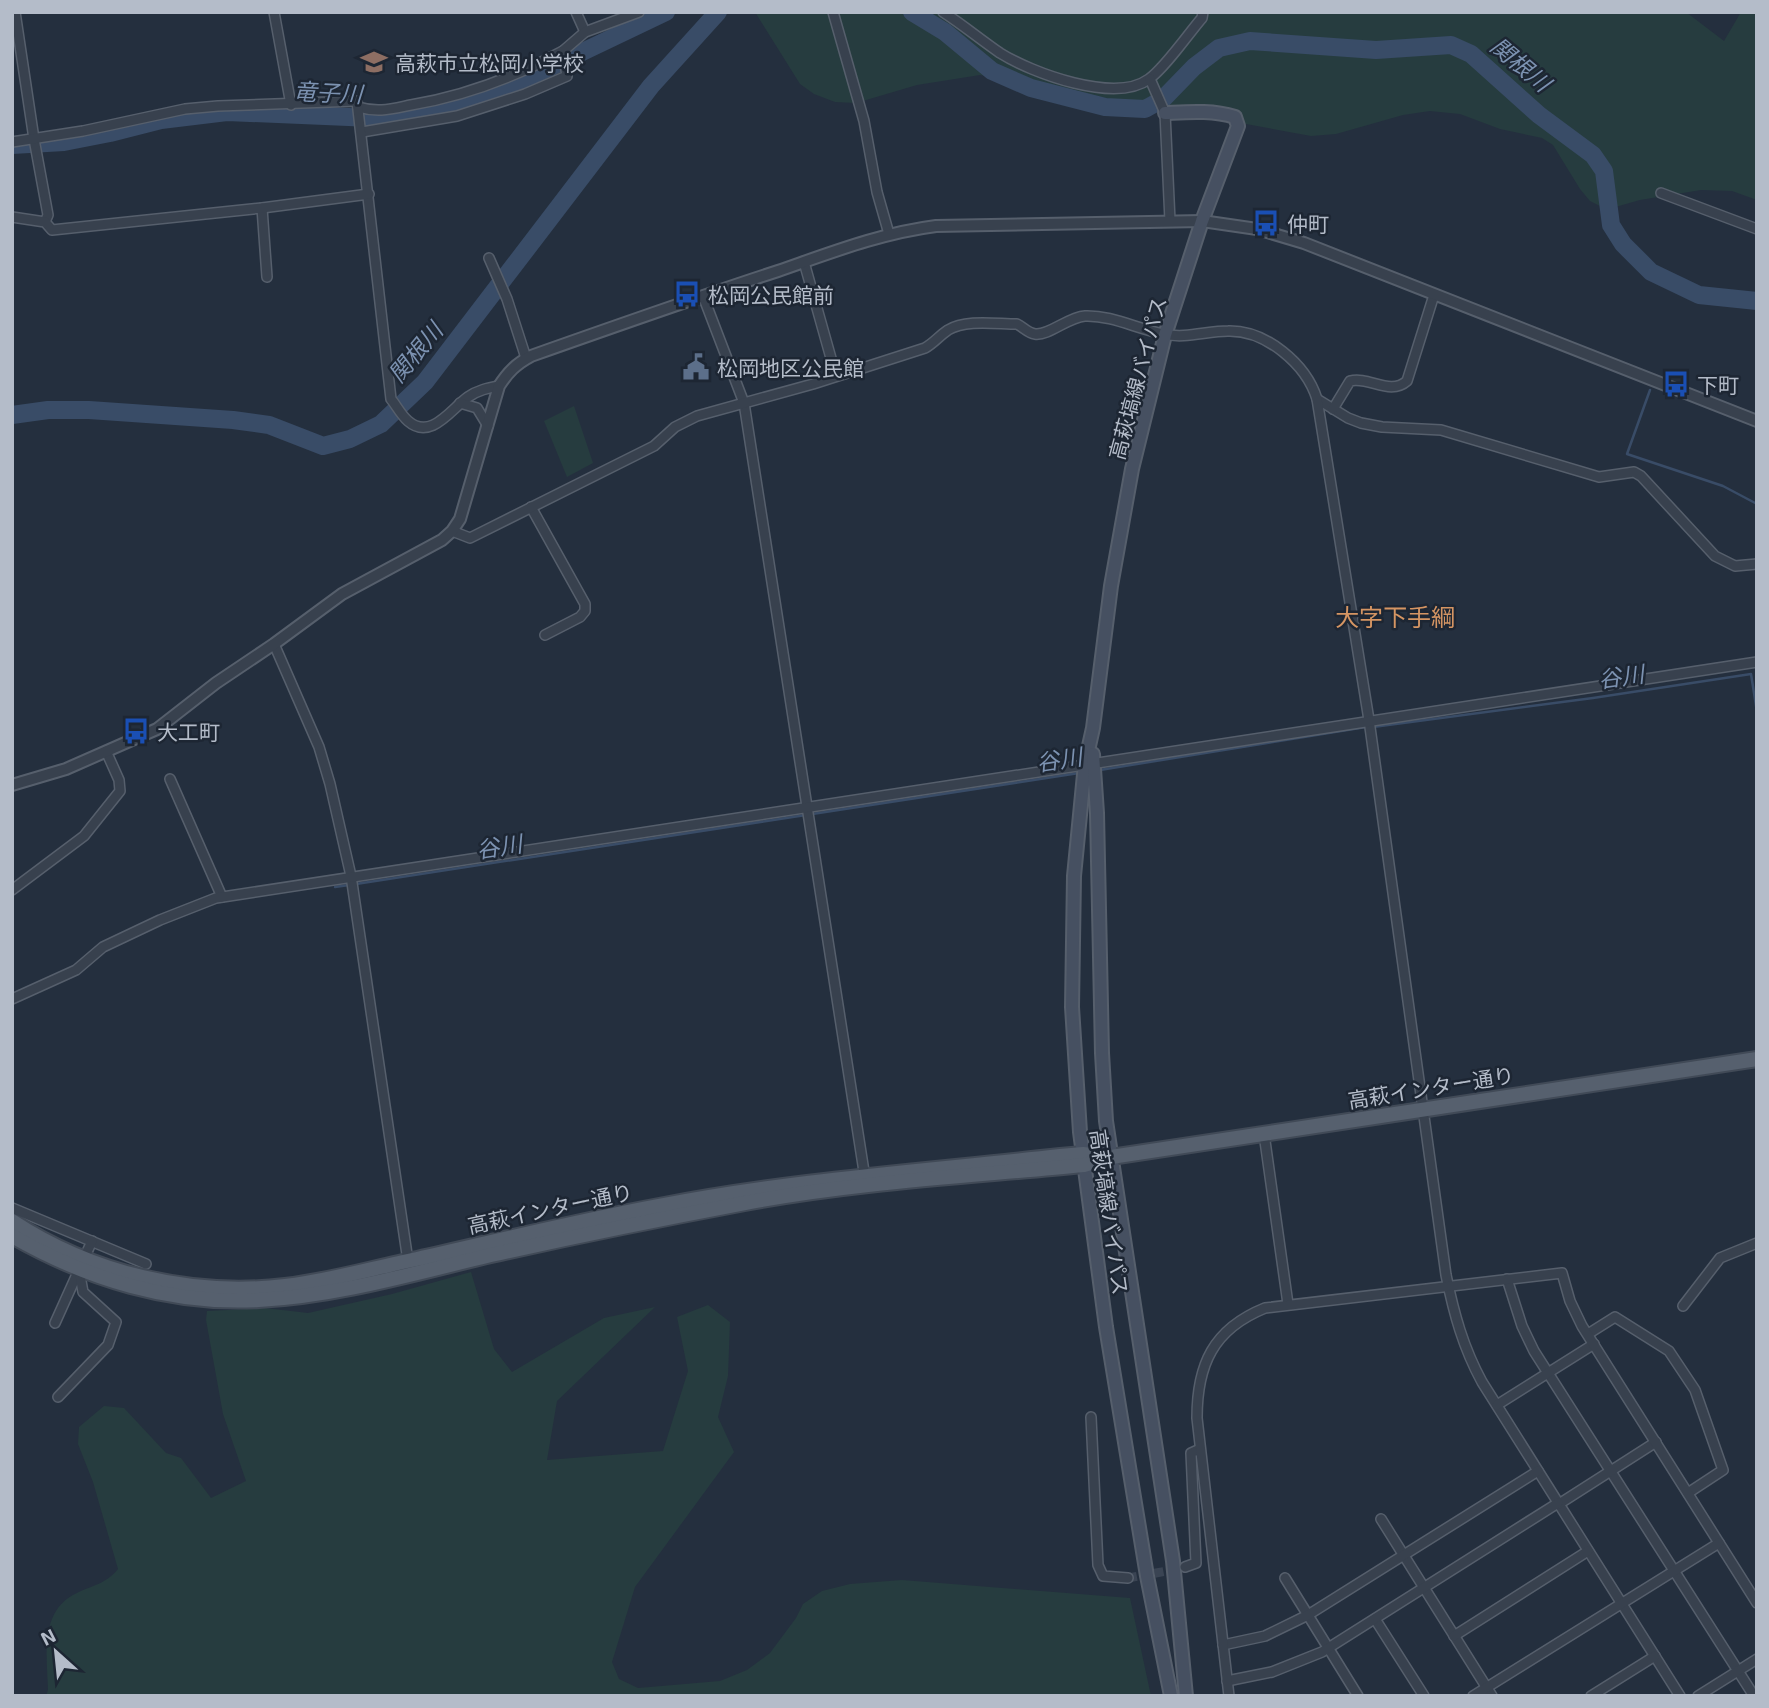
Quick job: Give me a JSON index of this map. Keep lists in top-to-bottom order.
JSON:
{
  "streets": {
    "main road": ["高萩塙線バイパス", "高萩インター通り"]
  },
  "crossings": [
    ["高萩塙線バイパス", "高萩インター通り"]
  ],
  "districts": ["大字下手綱"],
  "water": ["関根川", "竜子川", "谷川"],
  "places": {
    "school or university": ["高萩市立松岡小学校"],
    "bus stop": [
      "仲町",
      "松岡公民館前",
      "下町",
      "大工町"
    ],
    "public building": ["松岡地区公民館"]
  },
  "north": "top left"
}
